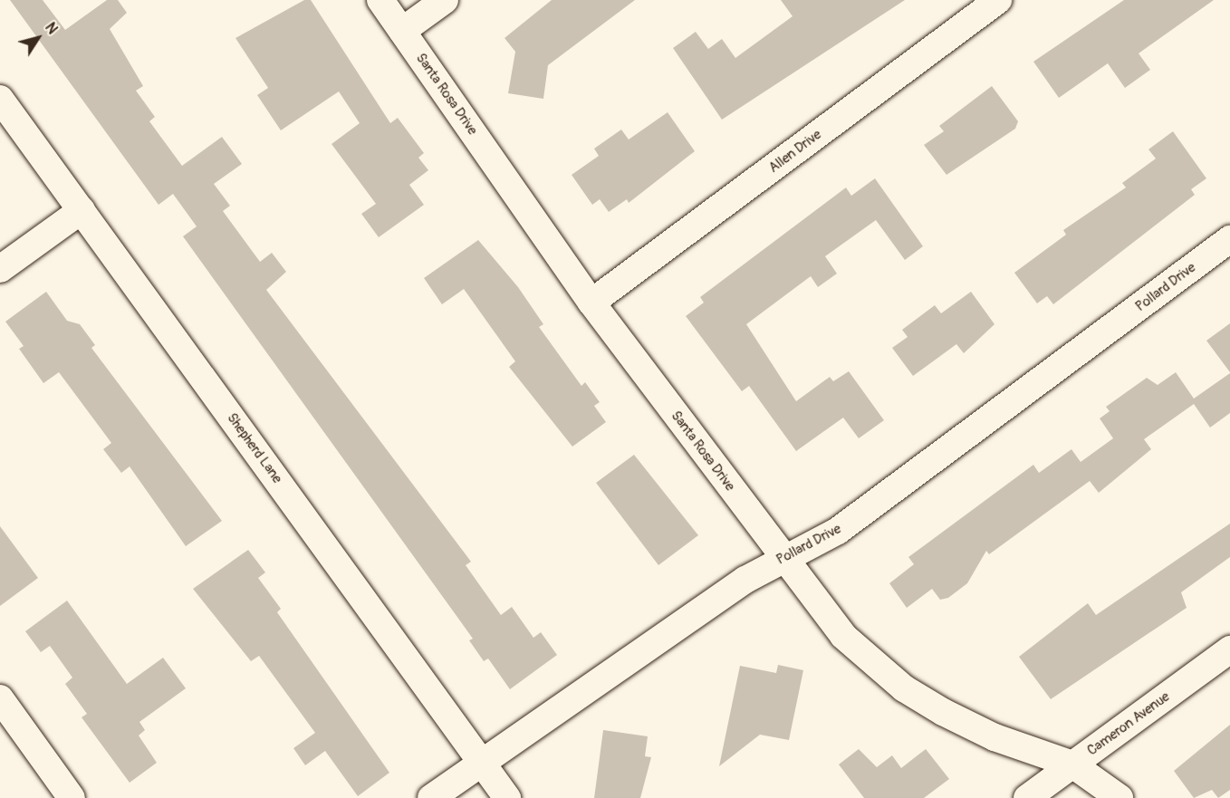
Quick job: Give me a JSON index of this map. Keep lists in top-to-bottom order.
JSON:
{
  "streets": {
    "street": [
      "Santa Rosa Drive",
      "Allen Drive",
      "Pollard Drive",
      "Shepherd Lane",
      "Cameron Avenue"
    ]
  },
  "crossings": [
    ["Santa Rosa Drive", "Allen Drive"],
    ["Santa Rosa Drive", "Pollard Drive"],
    ["Santa Rosa Drive", "Cameron Avenue"],
    ["Pollard Drive", "Shepherd Lane"]
  ],
  "north": "top right"
}
